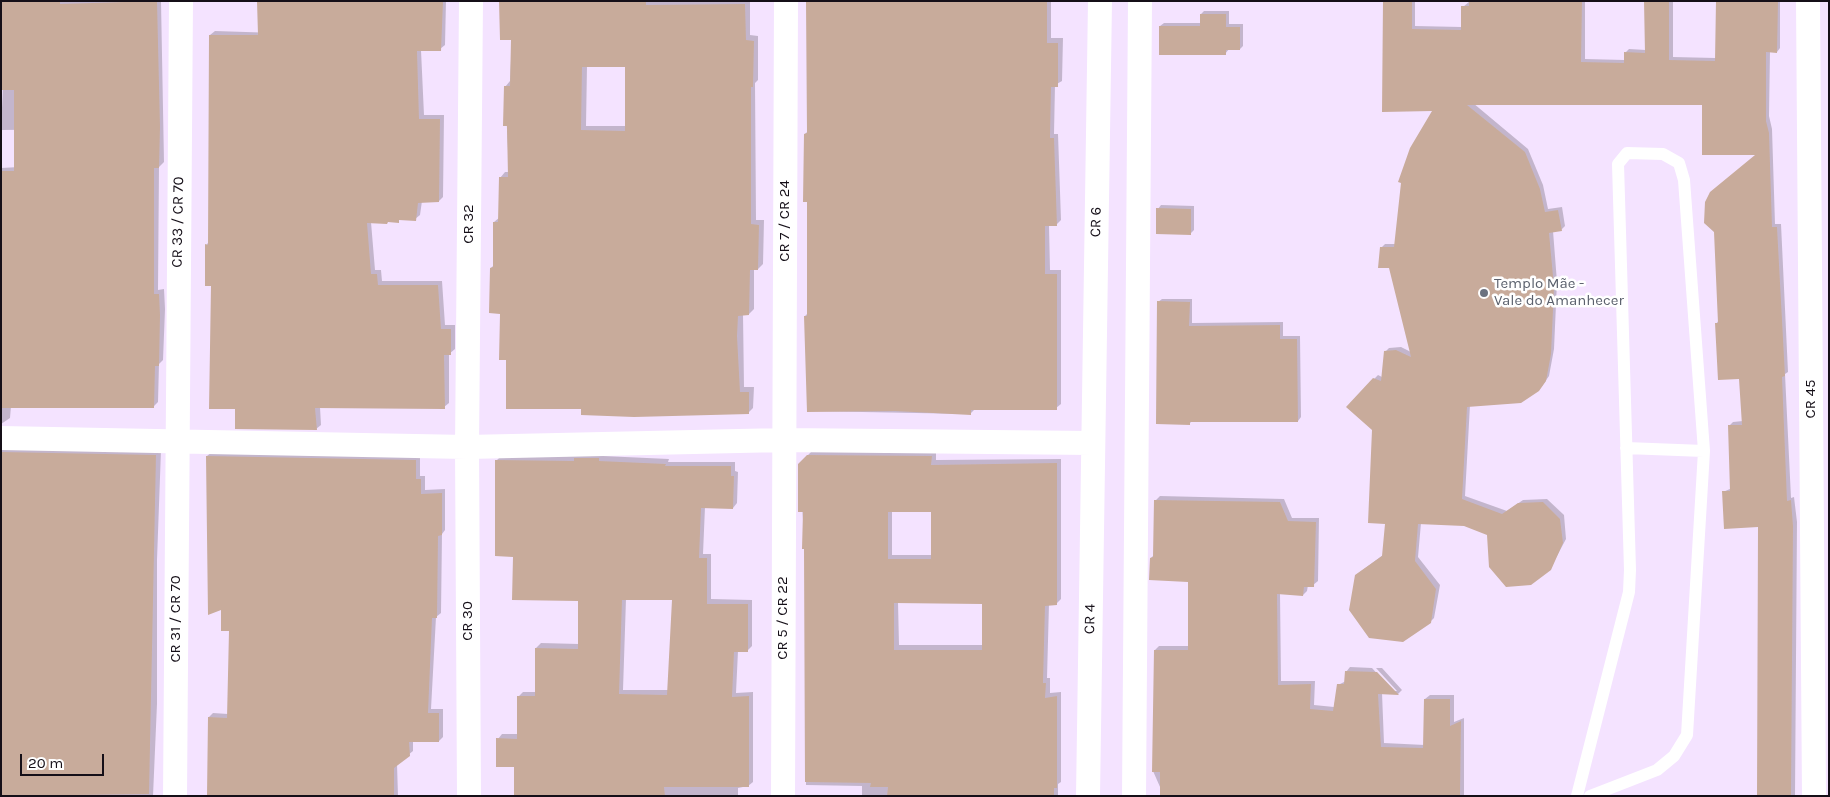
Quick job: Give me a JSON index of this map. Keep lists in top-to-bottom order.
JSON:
{
  "streets": {
    "street": [
      "CR 7 / CR 24",
      "CR 33 / CR 70",
      "CR 6",
      "CR 32",
      "CR 45",
      "CR 5 / CR 22",
      "CR 31 / CR 70",
      "CR 4",
      "CR 30"
    ]
  },
  "crossings": [
    ["CR 7 / CR 24", "CR 5 / CR 22"],
    ["CR 33 / CR 70", "CR 31 / CR 70"],
    ["CR 6", "CR 4"],
    ["CR 32", "CR 30"]
  ],
  "places": ["Templo Mãe - Vale do Amanhecer"],
  "scale_bar": "20 m"
}
